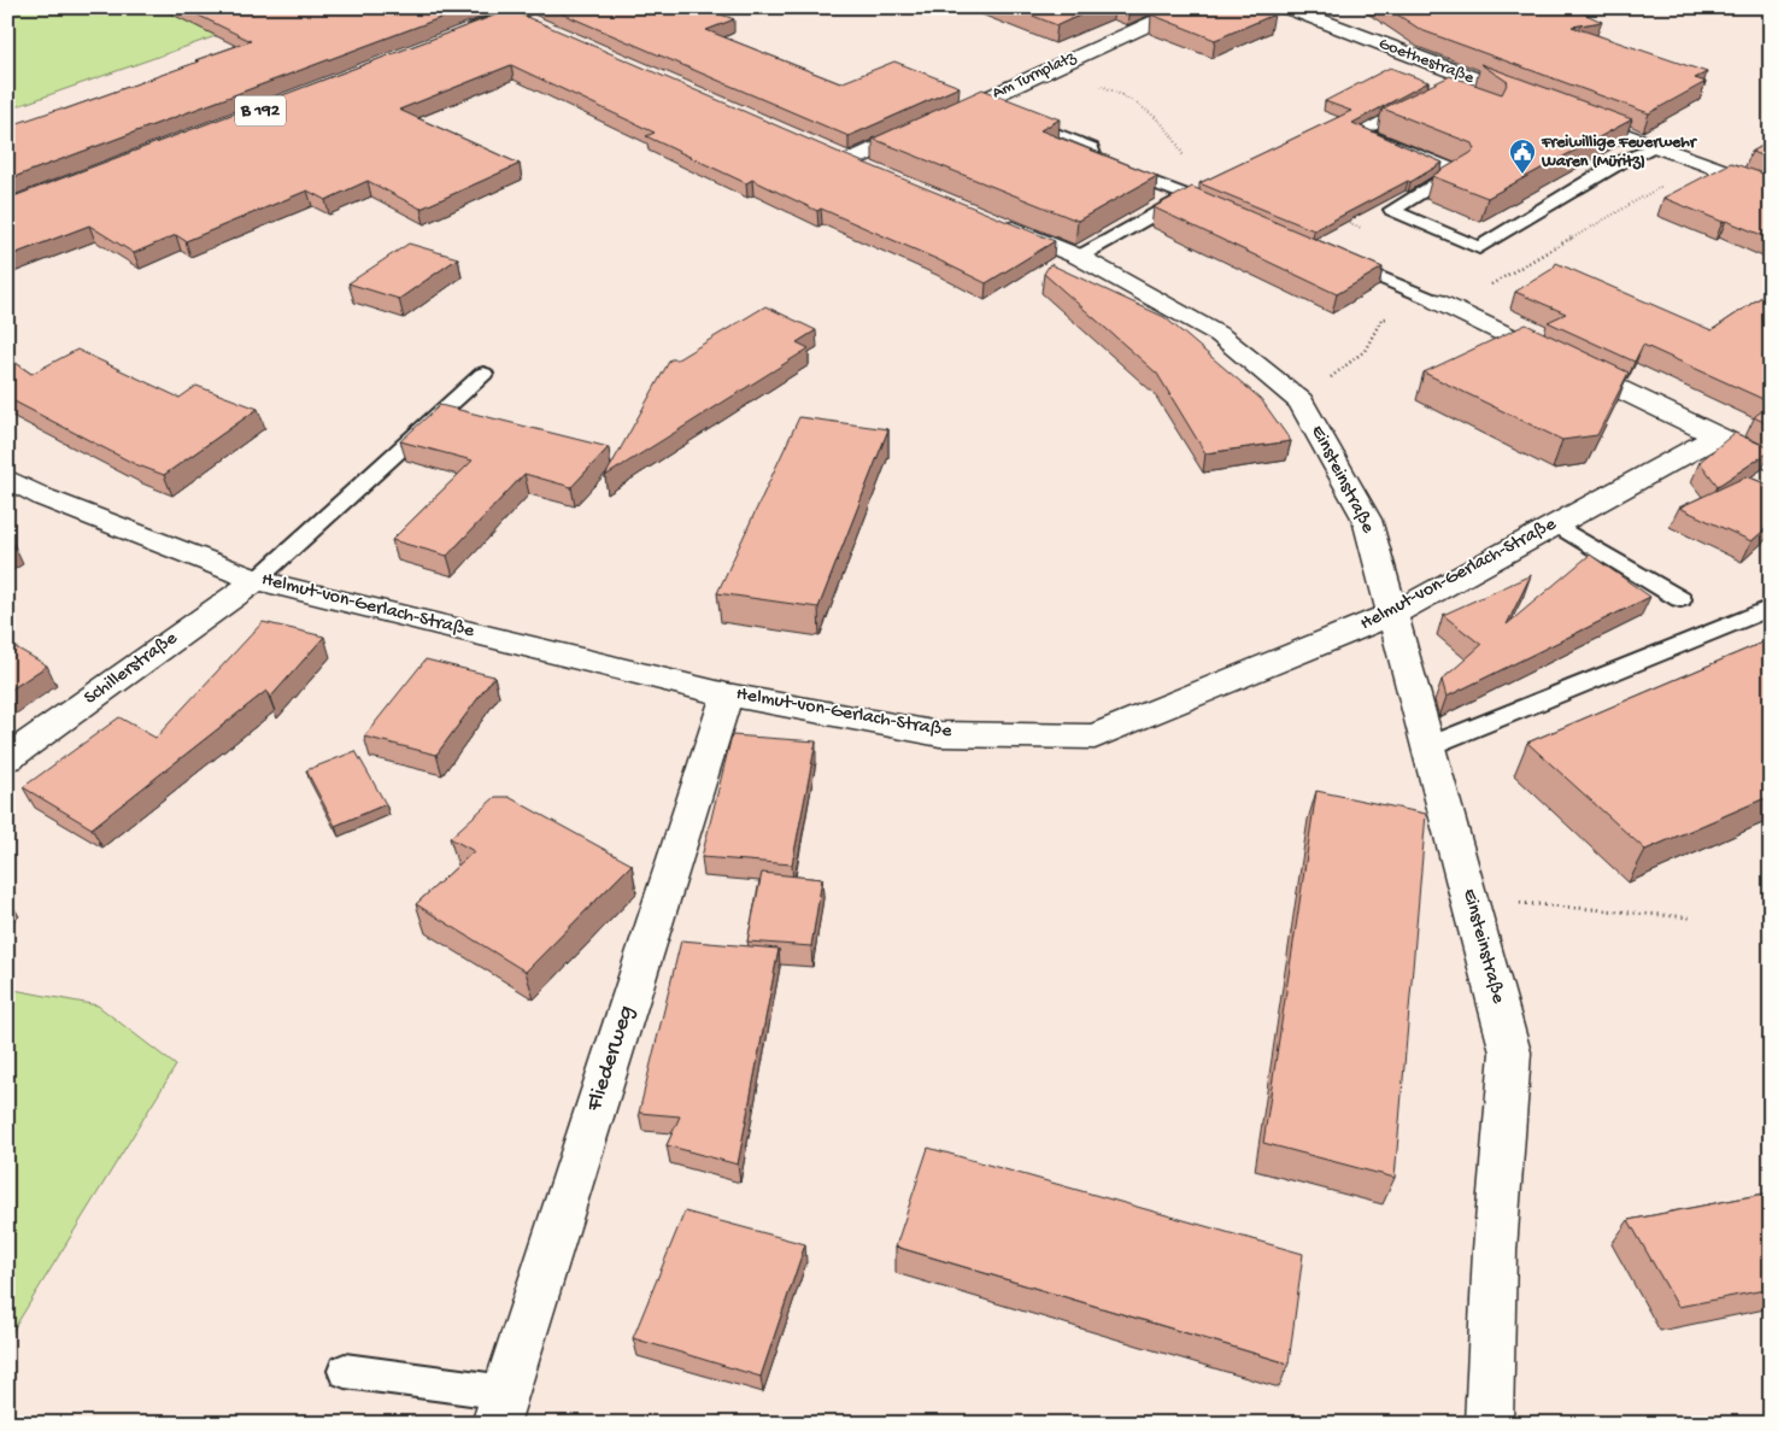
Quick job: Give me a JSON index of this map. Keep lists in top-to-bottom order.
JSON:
{
  "streets": {
    "street": [
      "Goethestraße",
      "Am Turnplatz",
      "Einsteinstraße",
      "Helmut-von-Gerlach-Straße",
      "Schillerstraße",
      "Fliederweg"
    ]
  },
  "crossings": [
    ["Einsteinstraße", "Helmut-von-Gerlach-Straße"],
    ["Helmut-von-Gerlach-Straße", "Schillerstraße"],
    ["Helmut-von-Gerlach-Straße", "Fliederweg"]
  ],
  "places": {
    "public building": ["Freiwillige Feuerwehr Waren (Müritz)"]
  }
}
